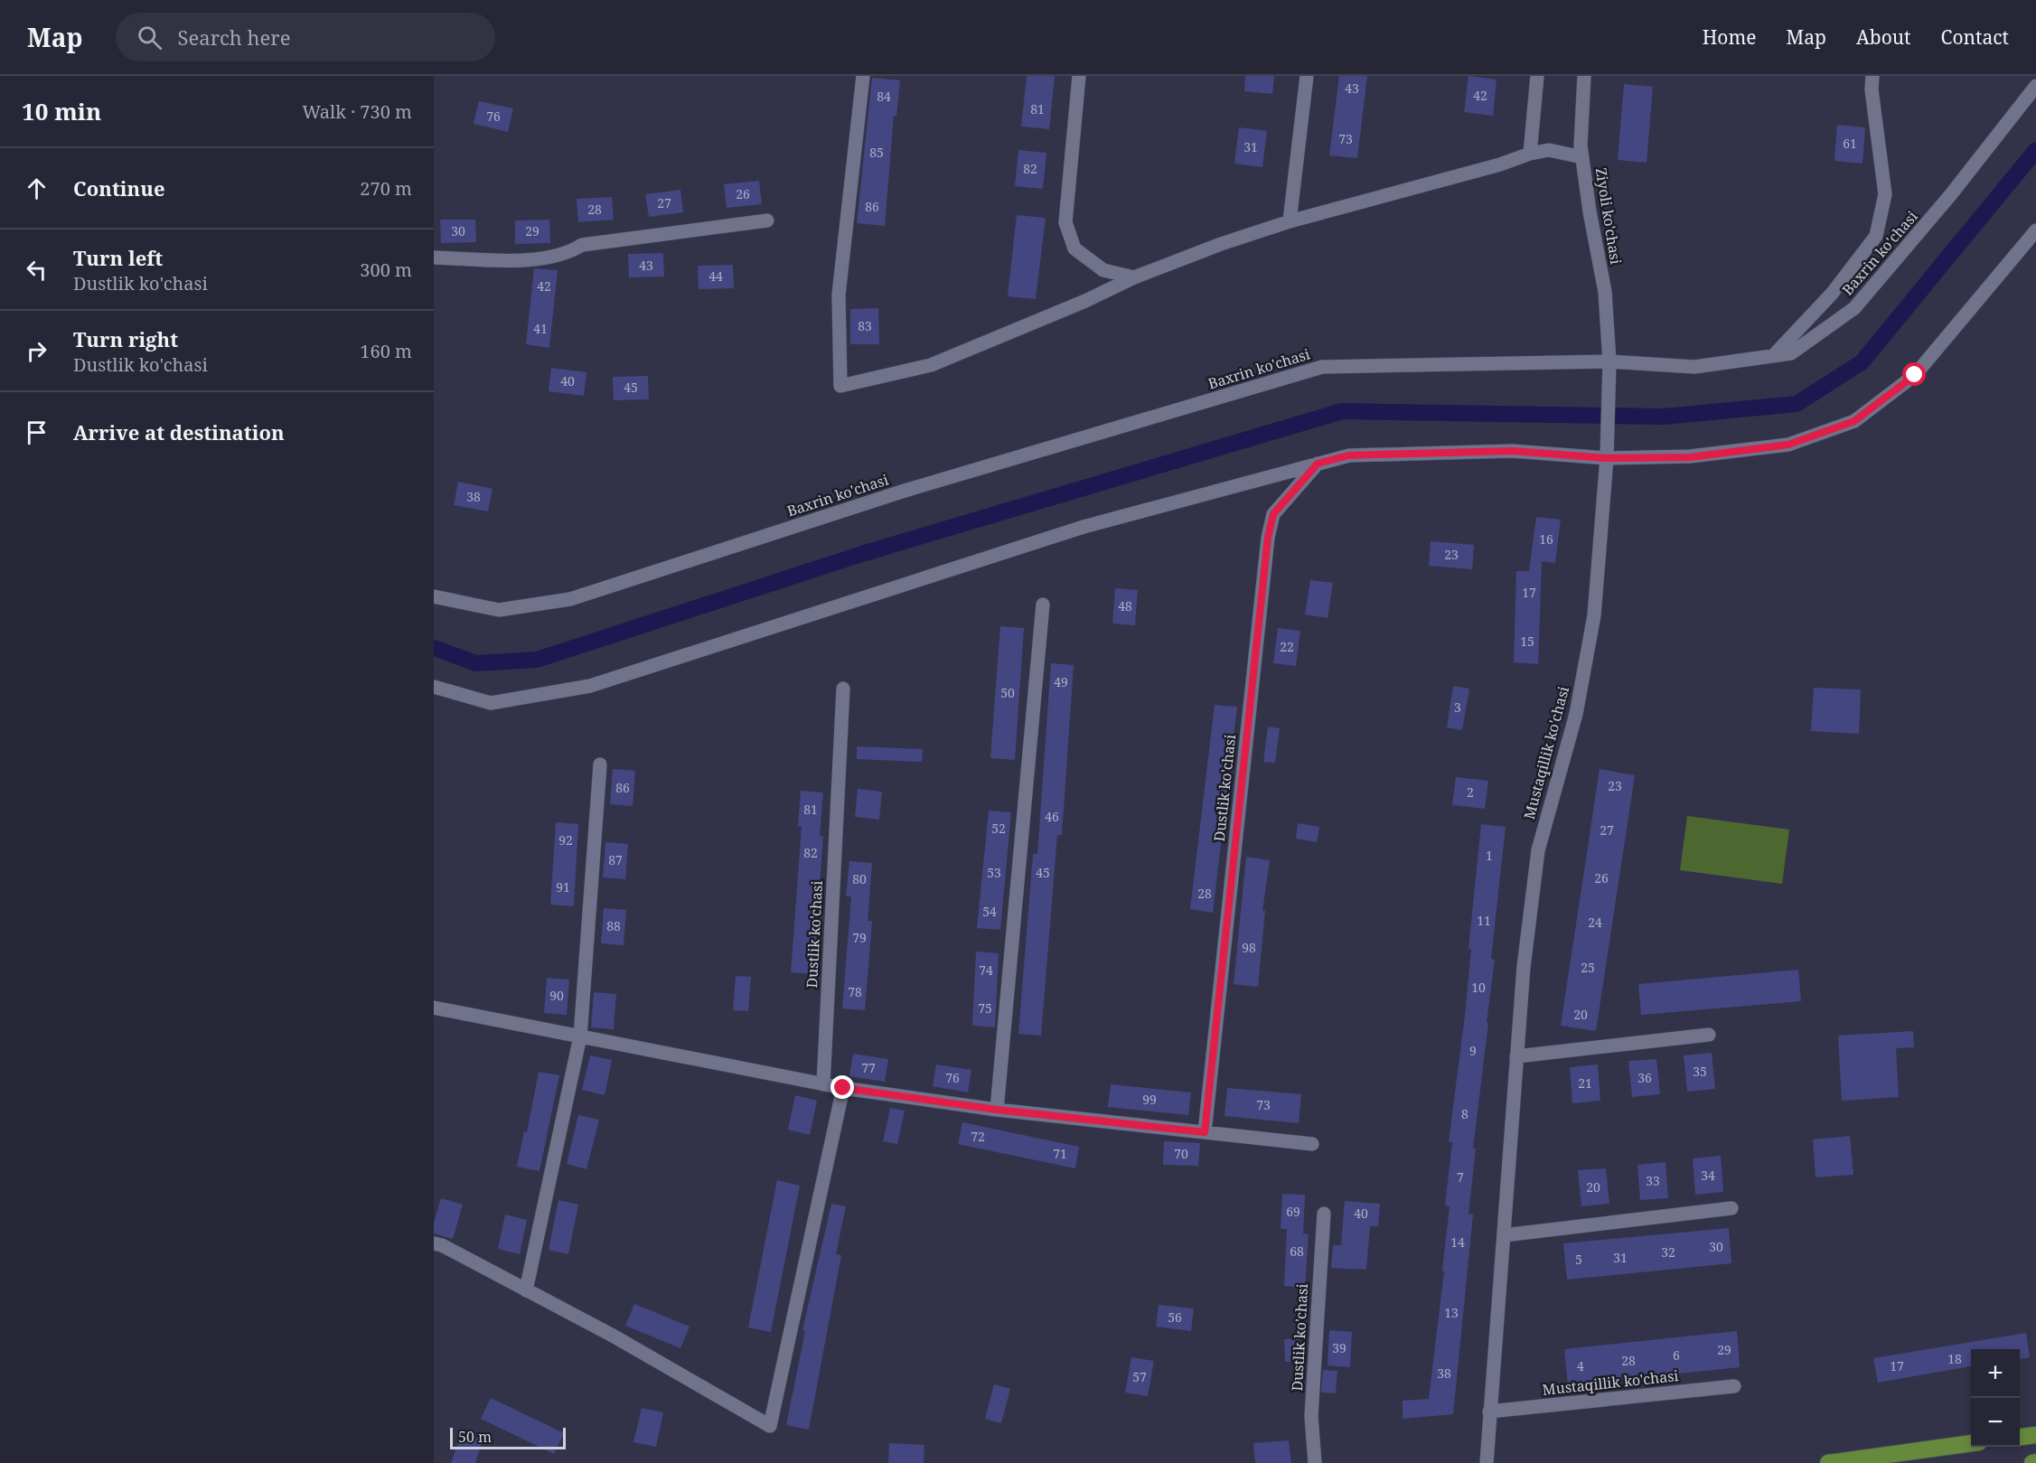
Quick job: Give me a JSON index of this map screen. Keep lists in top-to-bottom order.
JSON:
{
  "streets": {
    "street": [
      "Ziyoli ko'chasi",
      "Baxrin ko'chasi",
      "Mustaqillik ko'chasi",
      "Dustlik ko'chasi"
    ]
  },
  "crossings": [
    ["Ziyoli ko'chasi", "Baxrin ko'chasi"],
    ["Ziyoli ko'chasi", "Mustaqillik ko'chasi"]
  ],
  "house_numbers": [
    "43",
    "42",
    "84",
    "81",
    "76",
    "73",
    "61",
    "31",
    "85",
    "82",
    "26",
    "27",
    "86",
    "28",
    "30",
    "29",
    "43",
    "44",
    "42",
    "83",
    "41",
    "40",
    "45",
    "38",
    "16",
    "23",
    "17",
    "48",
    "15",
    "22",
    "49",
    "50",
    "3",
    "23",
    "86",
    "2",
    "81",
    "46",
    "52",
    "27",
    "92",
    "82",
    "1",
    "87",
    "53",
    "45",
    "26",
    "80",
    "91",
    "28",
    "54",
    "11",
    "24",
    "88",
    "79",
    "98",
    "25",
    "74",
    "10",
    "78",
    "90",
    "75",
    "20",
    "9",
    "77",
    "35",
    "76",
    "36",
    "21",
    "99",
    "73",
    "8",
    "72",
    "71",
    "70",
    "34",
    "7",
    "33",
    "20",
    "69",
    "40",
    "14",
    "30",
    "68",
    "32",
    "31",
    "5",
    "13",
    "56",
    "39",
    "29",
    "6",
    "18",
    "28",
    "4",
    "17",
    "38",
    "57"
  ],
  "scale_bar": "50 m",
  "page": {
    "header": "Map",
    "search": "Search here",
    "nav": [
      "Home",
      "Map",
      "About",
      "Contact"
    ],
    "heading": ["10 min", "Walk · 730 m"],
    "list": [
      ["Continue", "270 m"],
      ["Turn left", "Dustlik ko'chasi", "300 m"],
      ["Turn right", "Dustlik ko'chasi", "160 m"],
      "Arrive at destination"
    ],
    "map_buttons": ["+", "−"],
    "scale": "50 m"
  }
}
